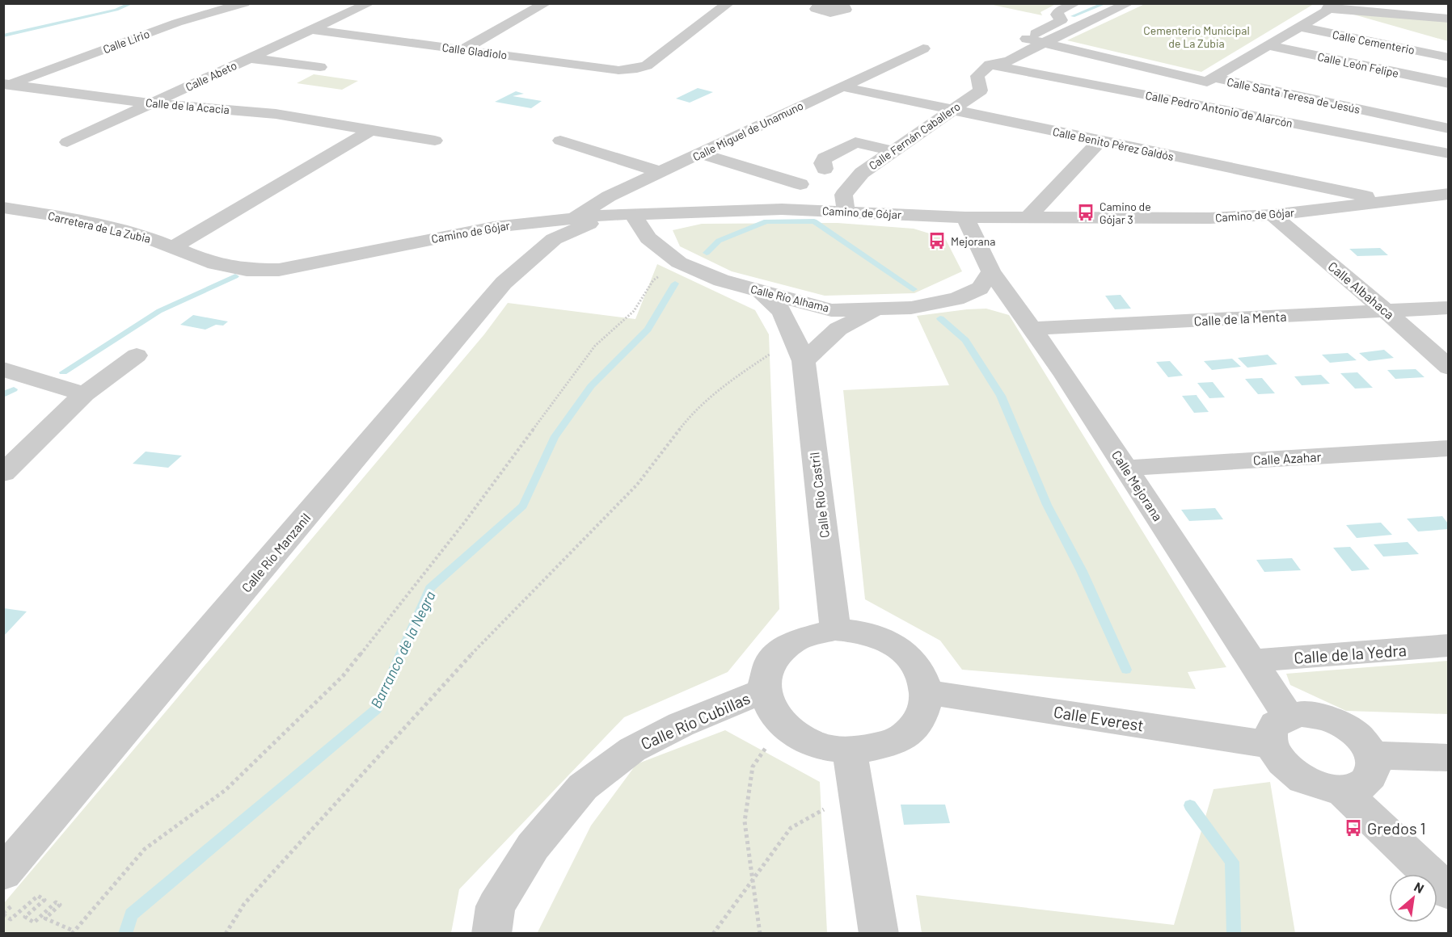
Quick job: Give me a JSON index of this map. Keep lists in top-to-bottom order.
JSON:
{
  "streets": {
    "street": [
      "Calle Lirio",
      "Calle Cementerio",
      "Calle Gladiolo",
      "Calle León Felipe",
      "Calle Abeto",
      "Calle Santa Teresa de Jesús",
      "Calle de la Acacia",
      "Calle Pedro Antonio de Alarcón",
      "Calle Miguel de Unamuno",
      "Calle Fernán Caballero",
      "Calle Benito Pérez Galdós",
      "Camino de Gójar",
      "Carretera de La Zubia",
      "Calle Albahaca",
      "Calle Río Alhama",
      "Calle de la Menta",
      "Calle Azahar",
      "Calle Mejorana",
      "Calle Río Castril",
      "Calle Río Manzanil",
      "Calle de la Yedra",
      "Calle Everest",
      "Calle Río Cubillas"
    ]
  },
  "crossings": [
    ["Calle Lirio", "Calle de la Acacia"],
    ["Calle Gladiolo", "Calle Abeto"],
    ["Calle Abeto", "Calle de la Acacia"],
    ["Calle Santa Teresa de Jesús", "Calle Fernán Caballero"],
    ["Calle Pedro Antonio de Alarcón", "Calle Fernán Caballero"],
    ["Calle Miguel de Unamuno", "Calle Benito Pérez Galdós"],
    ["Calle Miguel de Unamuno", "Camino de Gójar"],
    ["Calle Fernán Caballero", "Calle Benito Pérez Galdós"],
    ["Calle Fernán Caballero", "Camino de Gójar"],
    ["Calle Benito Pérez Galdós", "Camino de Gójar"],
    ["Camino de Gójar", "Carretera de La Zubia"],
    ["Camino de Gójar", "Calle Albahaca"],
    ["Camino de Gójar", "Calle Río Alhama"],
    ["Camino de Gójar", "Calle Mejorana"],
    ["Camino de Gójar", "Calle Río Manzanil"],
    ["Calle Albahaca", "Calle de la Menta"],
    ["Calle Río Alhama", "Calle Mejorana"],
    ["Calle Río Alhama", "Calle Río Castril"],
    ["Calle Río Alhama", "Calle Río Manzanil"],
    ["Calle de la Menta", "Calle Mejorana"],
    ["Calle Azahar", "Calle Mejorana"],
    ["Calle Mejorana", "Calle de la Yedra"],
    ["Calle Mejorana", "Calle Everest"],
    ["Calle Río Castril", "Calle Everest"],
    ["Calle Río Castril", "Calle Río Cubillas"],
    ["Calle Everest", "Calle Río Cubillas"]
  ],
  "water": ["Barranco de la Negra"],
  "parks": ["Cementerio Municipal de La Zubia"],
  "places": {
    "bus stop": ["Camino de Gójar 3", "Mejorana", "Gredos 1"]
  },
  "north": "top right"
}
